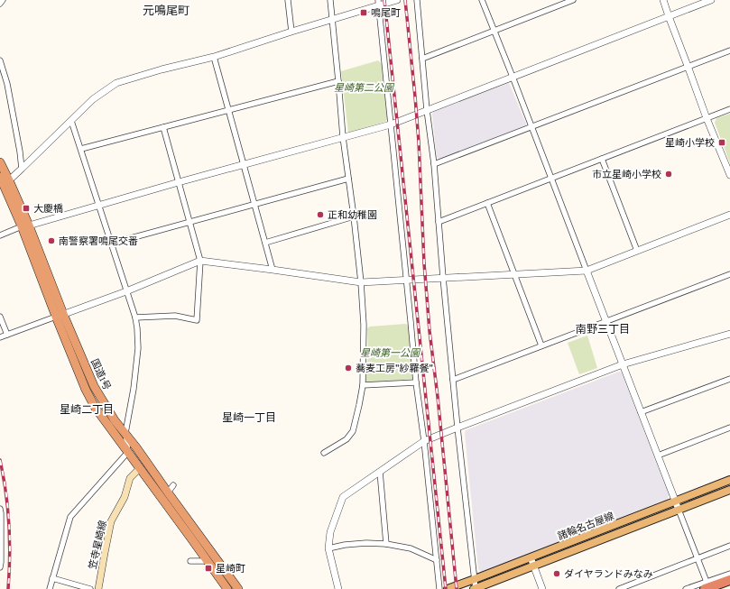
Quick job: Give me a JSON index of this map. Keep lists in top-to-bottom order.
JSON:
{
  "streets": {
    "highway": ["国道1号"],
    "main road": ["諸輪名古屋線", "笠寺星崎線"]
  },
  "crossings": [
    ["国道1号", "笠寺星崎線"]
  ],
  "districts": [
    "元鳴尾町",
    "南野三丁目",
    "星崎二丁目",
    "星崎一丁目"
  ],
  "parks": ["星崎第二公園", "星崎第一公園"],
  "places": {
    "transit": [
      "鳴尾町",
      "星崎小学校",
      "大慶橋",
      "星崎町"
    ],
    "other": [
      "市立星崎小学校",
      "正和幼稚園",
      "南警察署鳴尾交番",
      "蕎麦工房\"紗羅餐\"",
      "ダイヤランドみなみ"
    ]
  }
}
